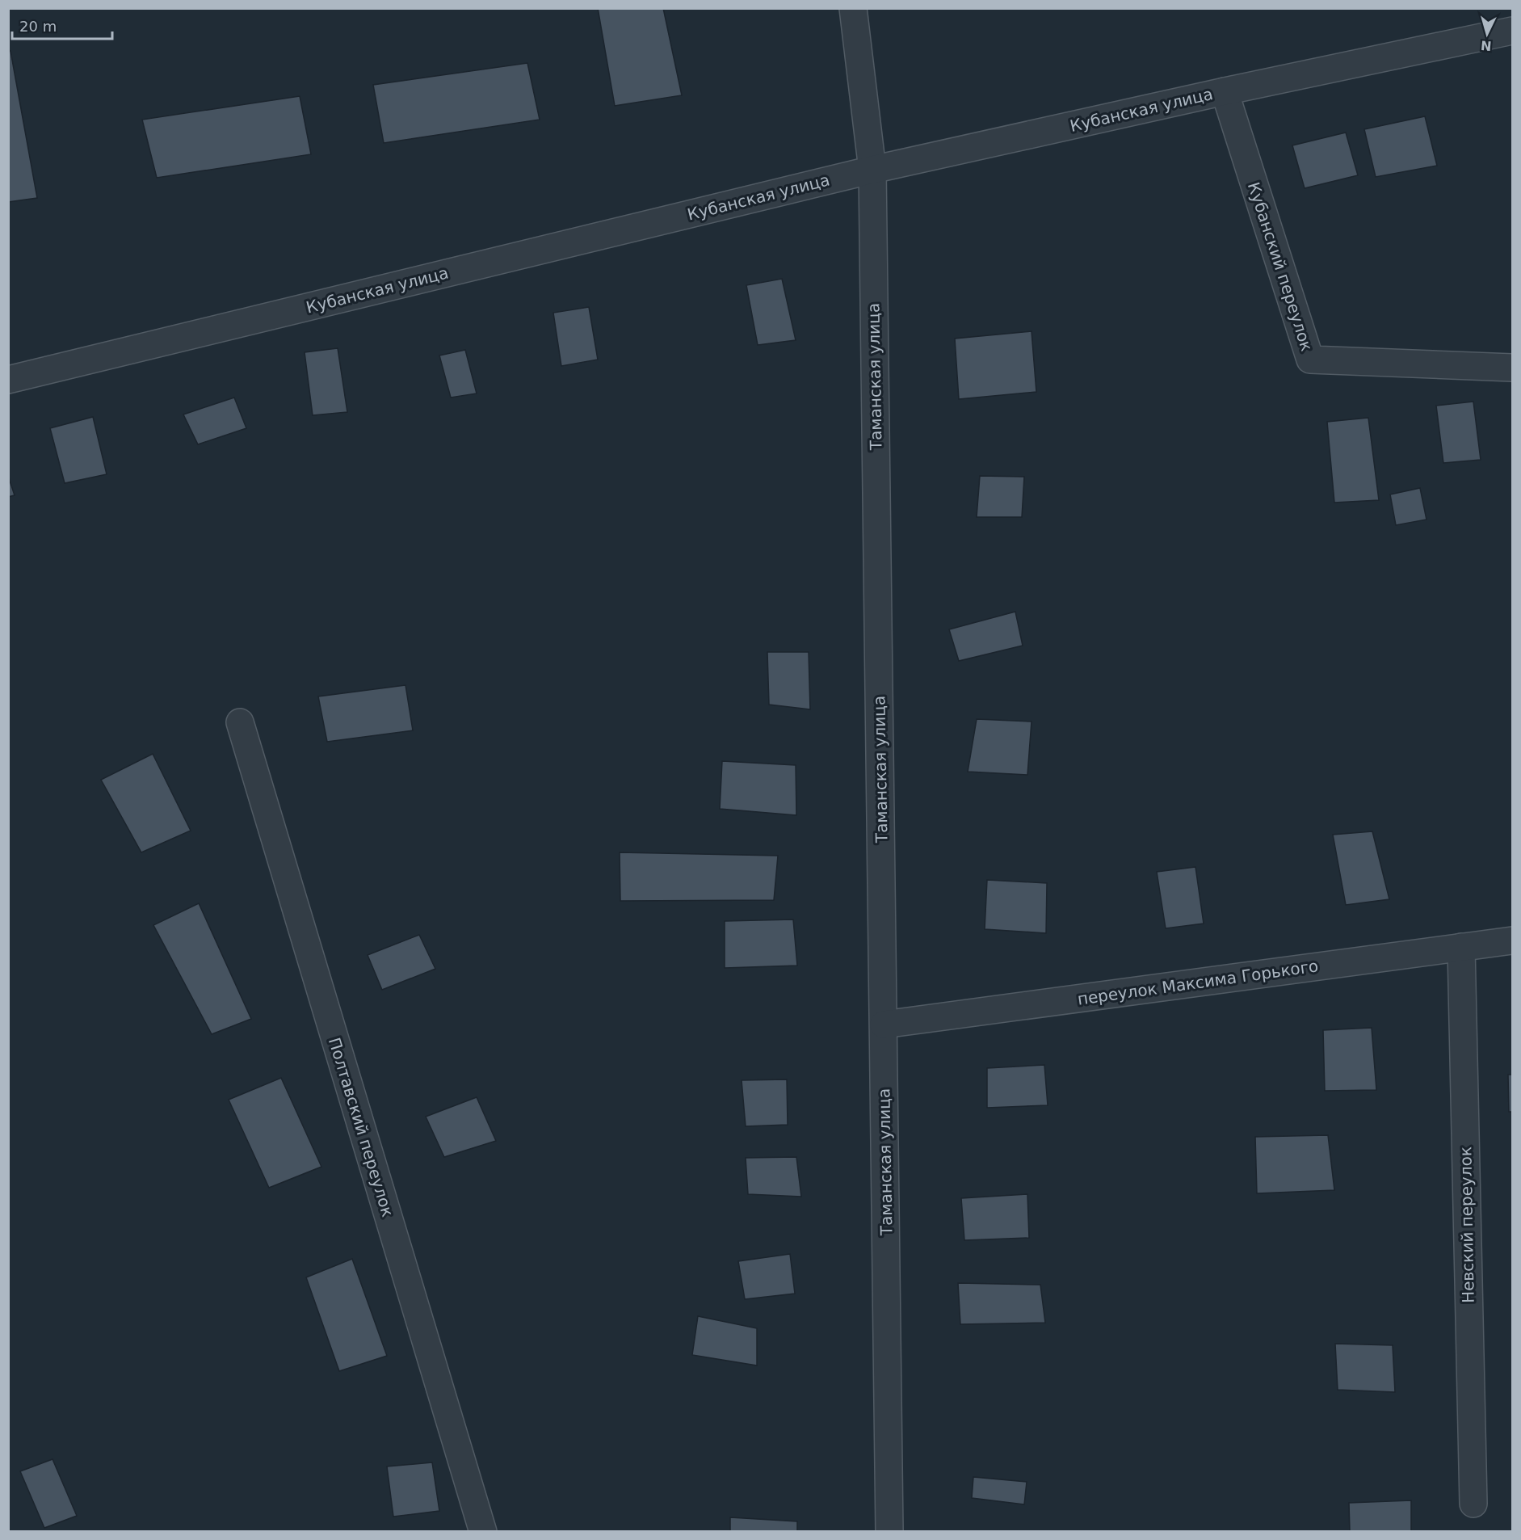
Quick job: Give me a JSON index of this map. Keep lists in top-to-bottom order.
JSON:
{
  "streets": {
    "street": [
      "Кубанская улица",
      "Кубанский переулок",
      "Таманская улица",
      "переулок Максима Горького",
      "Полтавский переулок",
      "Невский переулок"
    ]
  },
  "crossings": [
    ["Кубанская улица", "Кубанский переулок"],
    ["Кубанская улица", "Таманская улица"],
    ["Таманская улица", "переулок Максима Горького"],
    ["переулок Максима Горького", "Невский переулок"]
  ],
  "scale_bar": "20 m",
  "north": "bottom"
}
